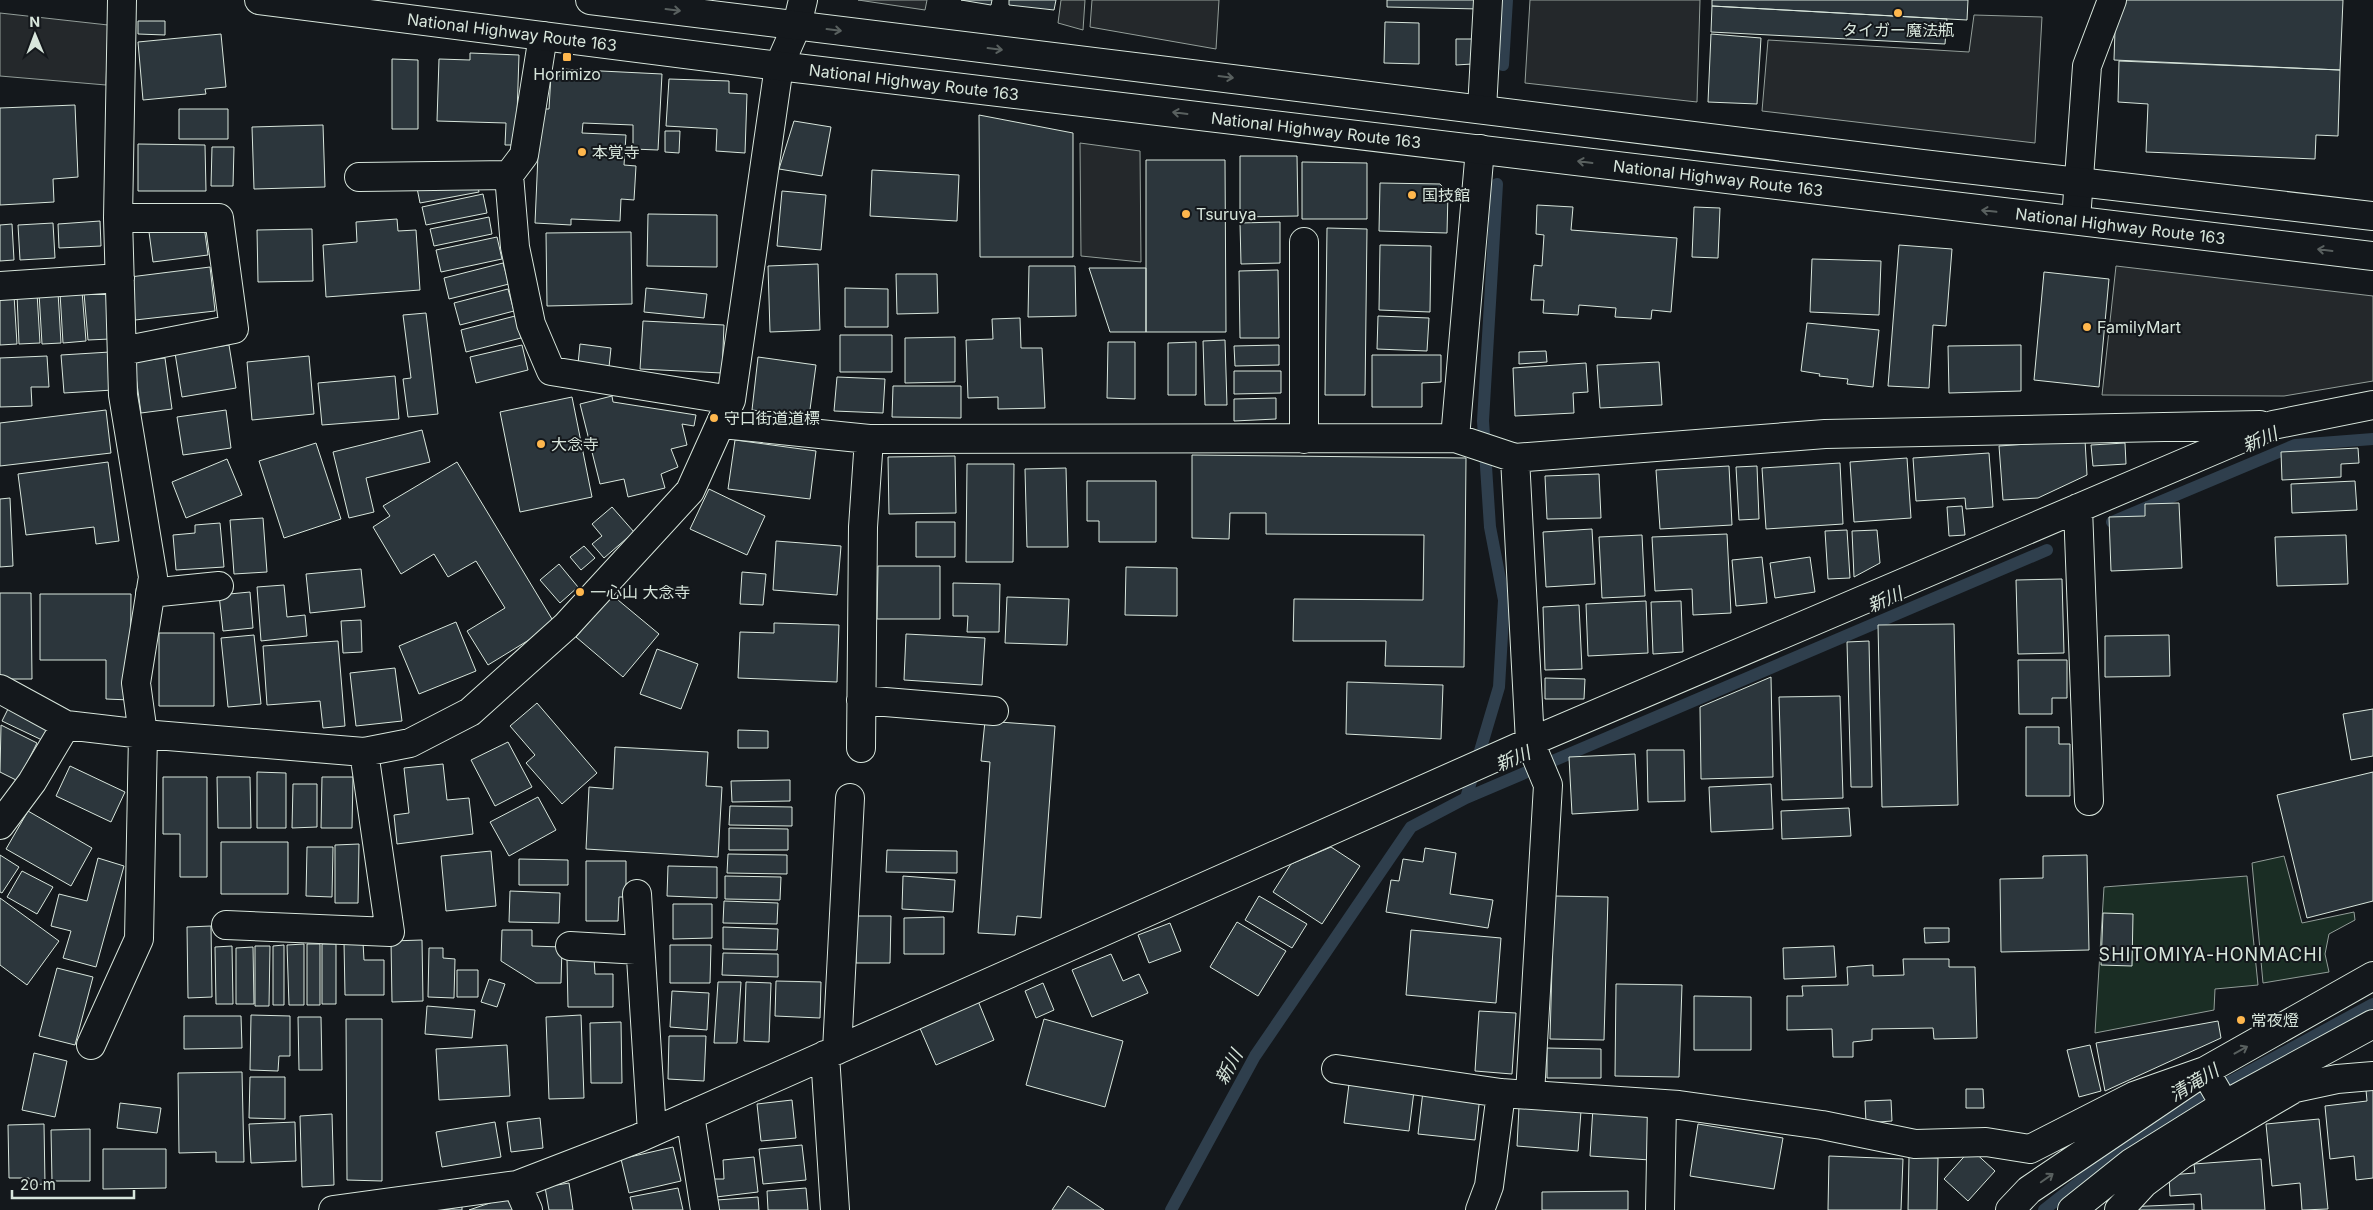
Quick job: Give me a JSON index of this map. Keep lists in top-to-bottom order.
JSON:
{
  "streets": {
    "main road": ["National Highway Route 163"]
  },
  "districts": ["SHITOMIYA-HONMACHI"],
  "water": ["新川", "清滝川"],
  "places": {
    "other": [
      "タイガー魔法瓶",
      "本覚寺",
      "国技館",
      "Tsuruya",
      "FamilyMart",
      "守口街道道標",
      "大念寺",
      "一心山 大念寺",
      "常夜燈"
    ],
    "transit": ["Horimizo"]
  },
  "scale_bar": "20 m",
  "north": "top"
}
